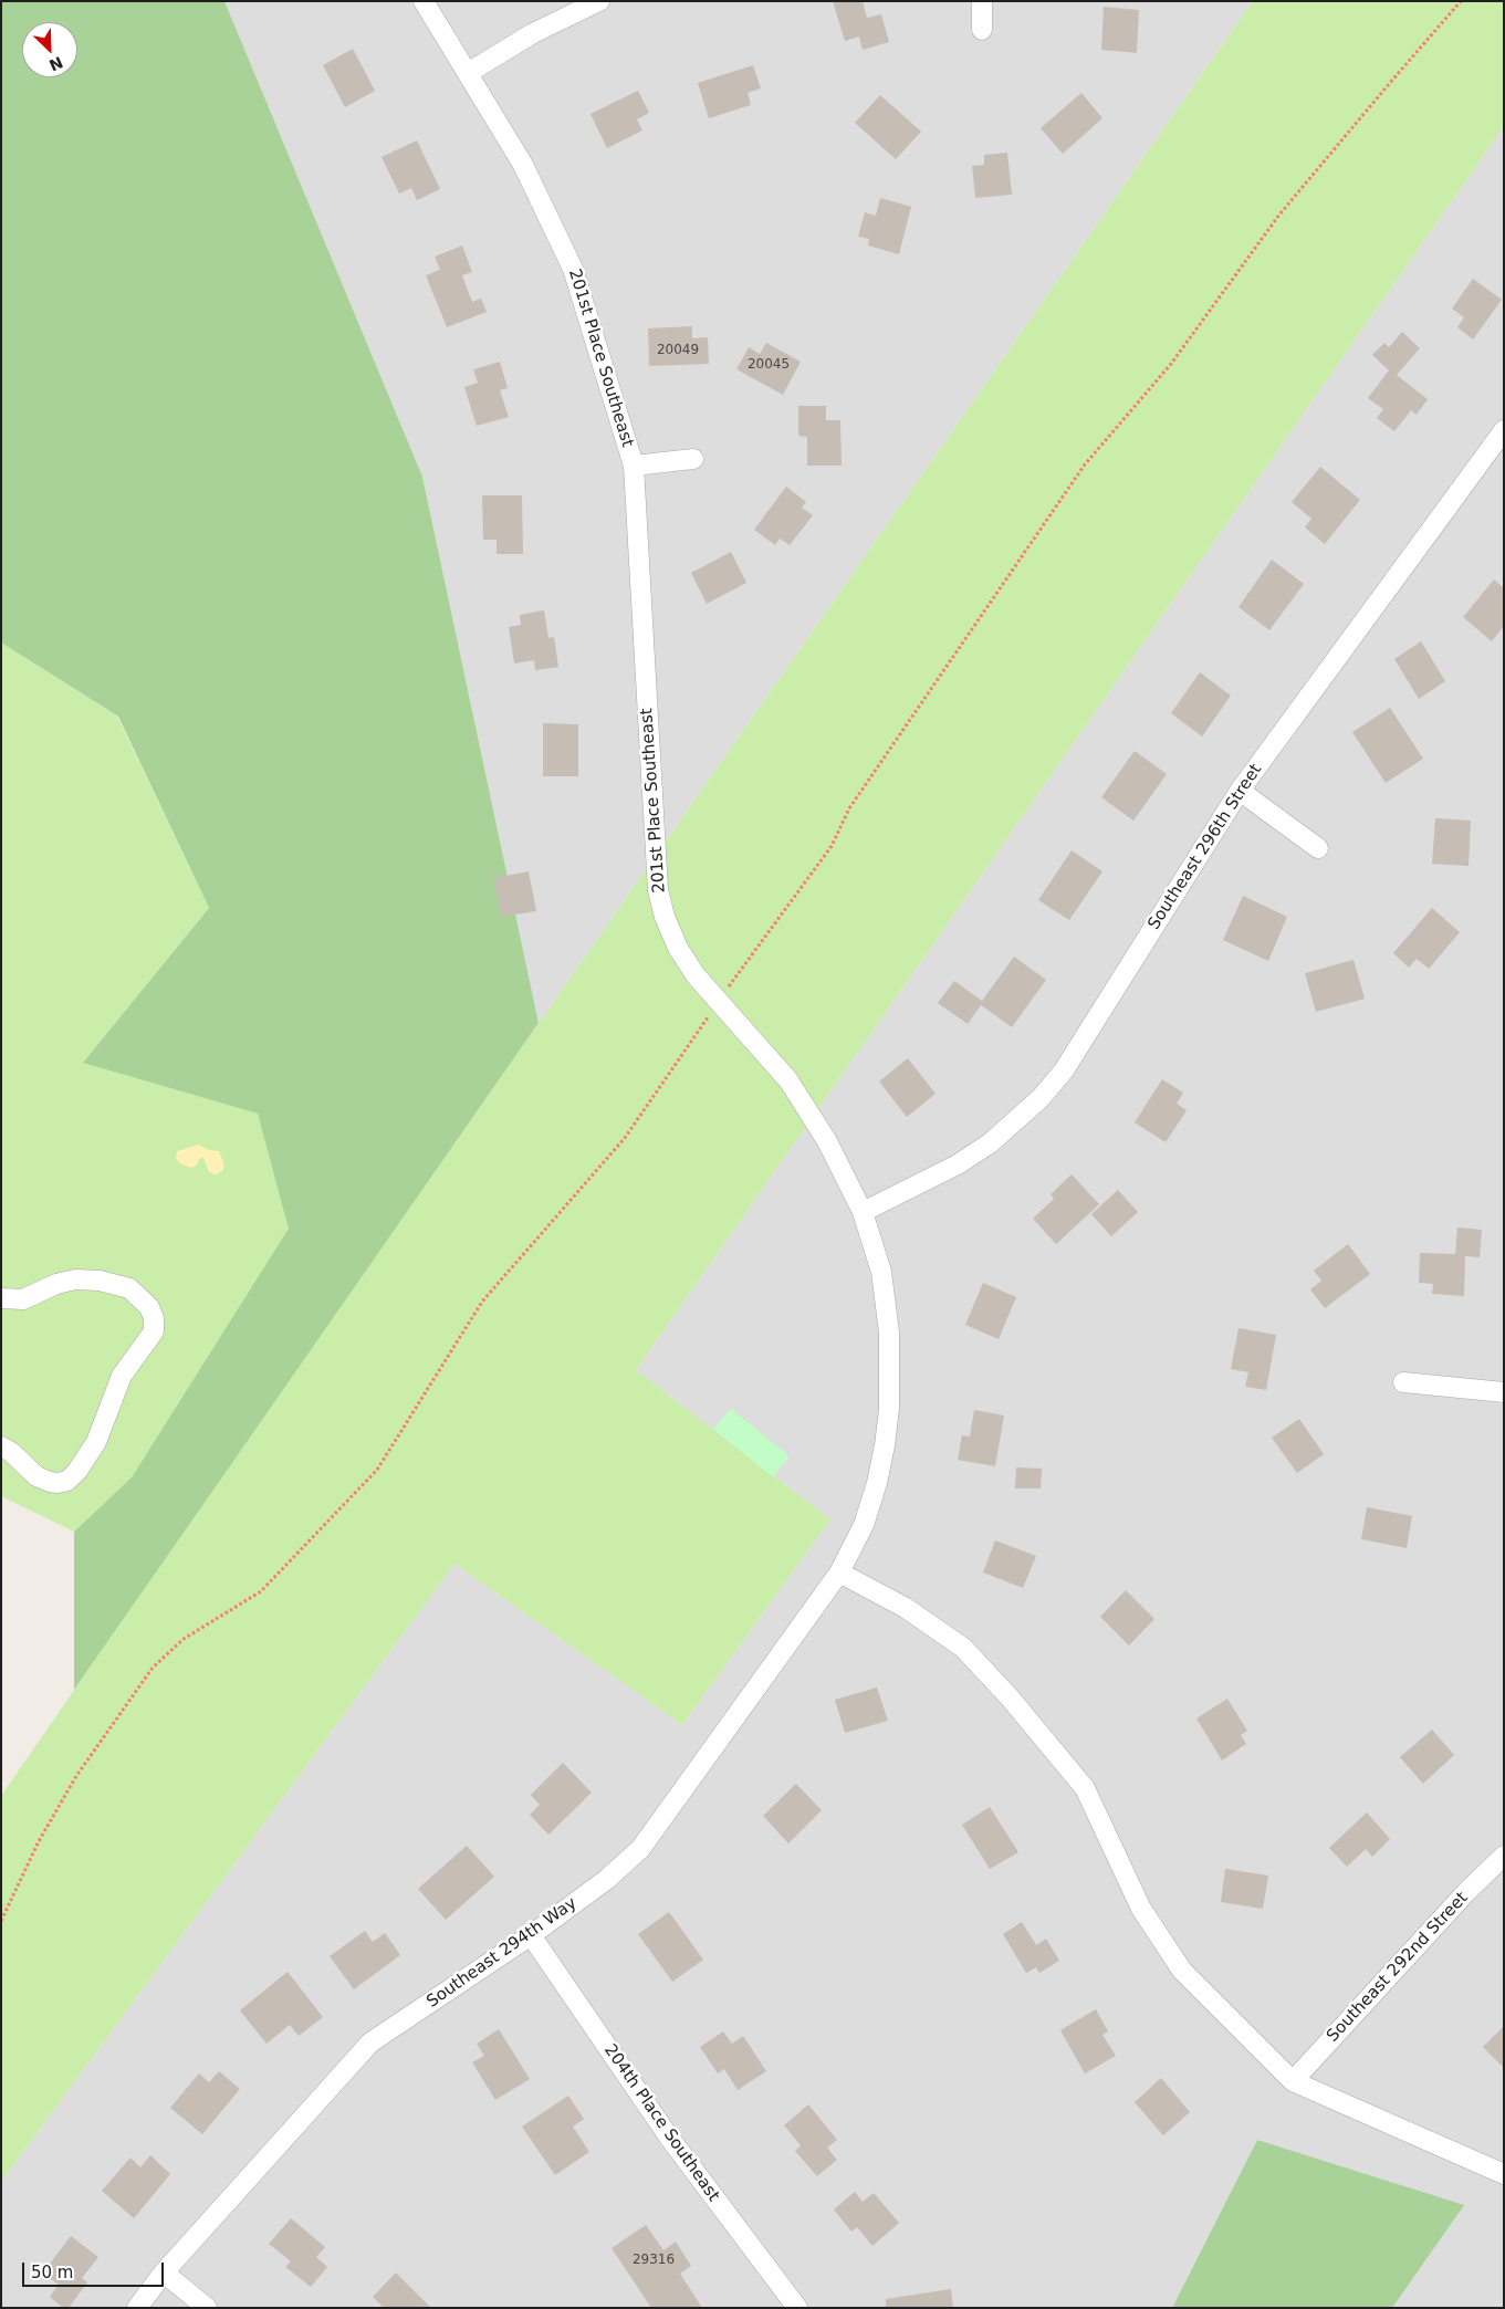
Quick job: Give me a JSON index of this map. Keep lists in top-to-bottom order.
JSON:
{
  "streets": {
    "street": [
      "201st Place Southeast",
      "Southeast 296th Street",
      "Southeast 294th Way",
      "Southeast 292nd Street",
      "204th Place Southeast"
    ]
  },
  "crossings": [
    ["201st Place Southeast", "Southeast 296th Street"],
    ["201st Place Southeast", "Southeast 294th Way"],
    ["Southeast 294th Way", "204th Place Southeast"]
  ],
  "house_numbers": ["20049", "20045", "29316"],
  "scale_bar": "50 m",
  "north": "bottom right"
}
